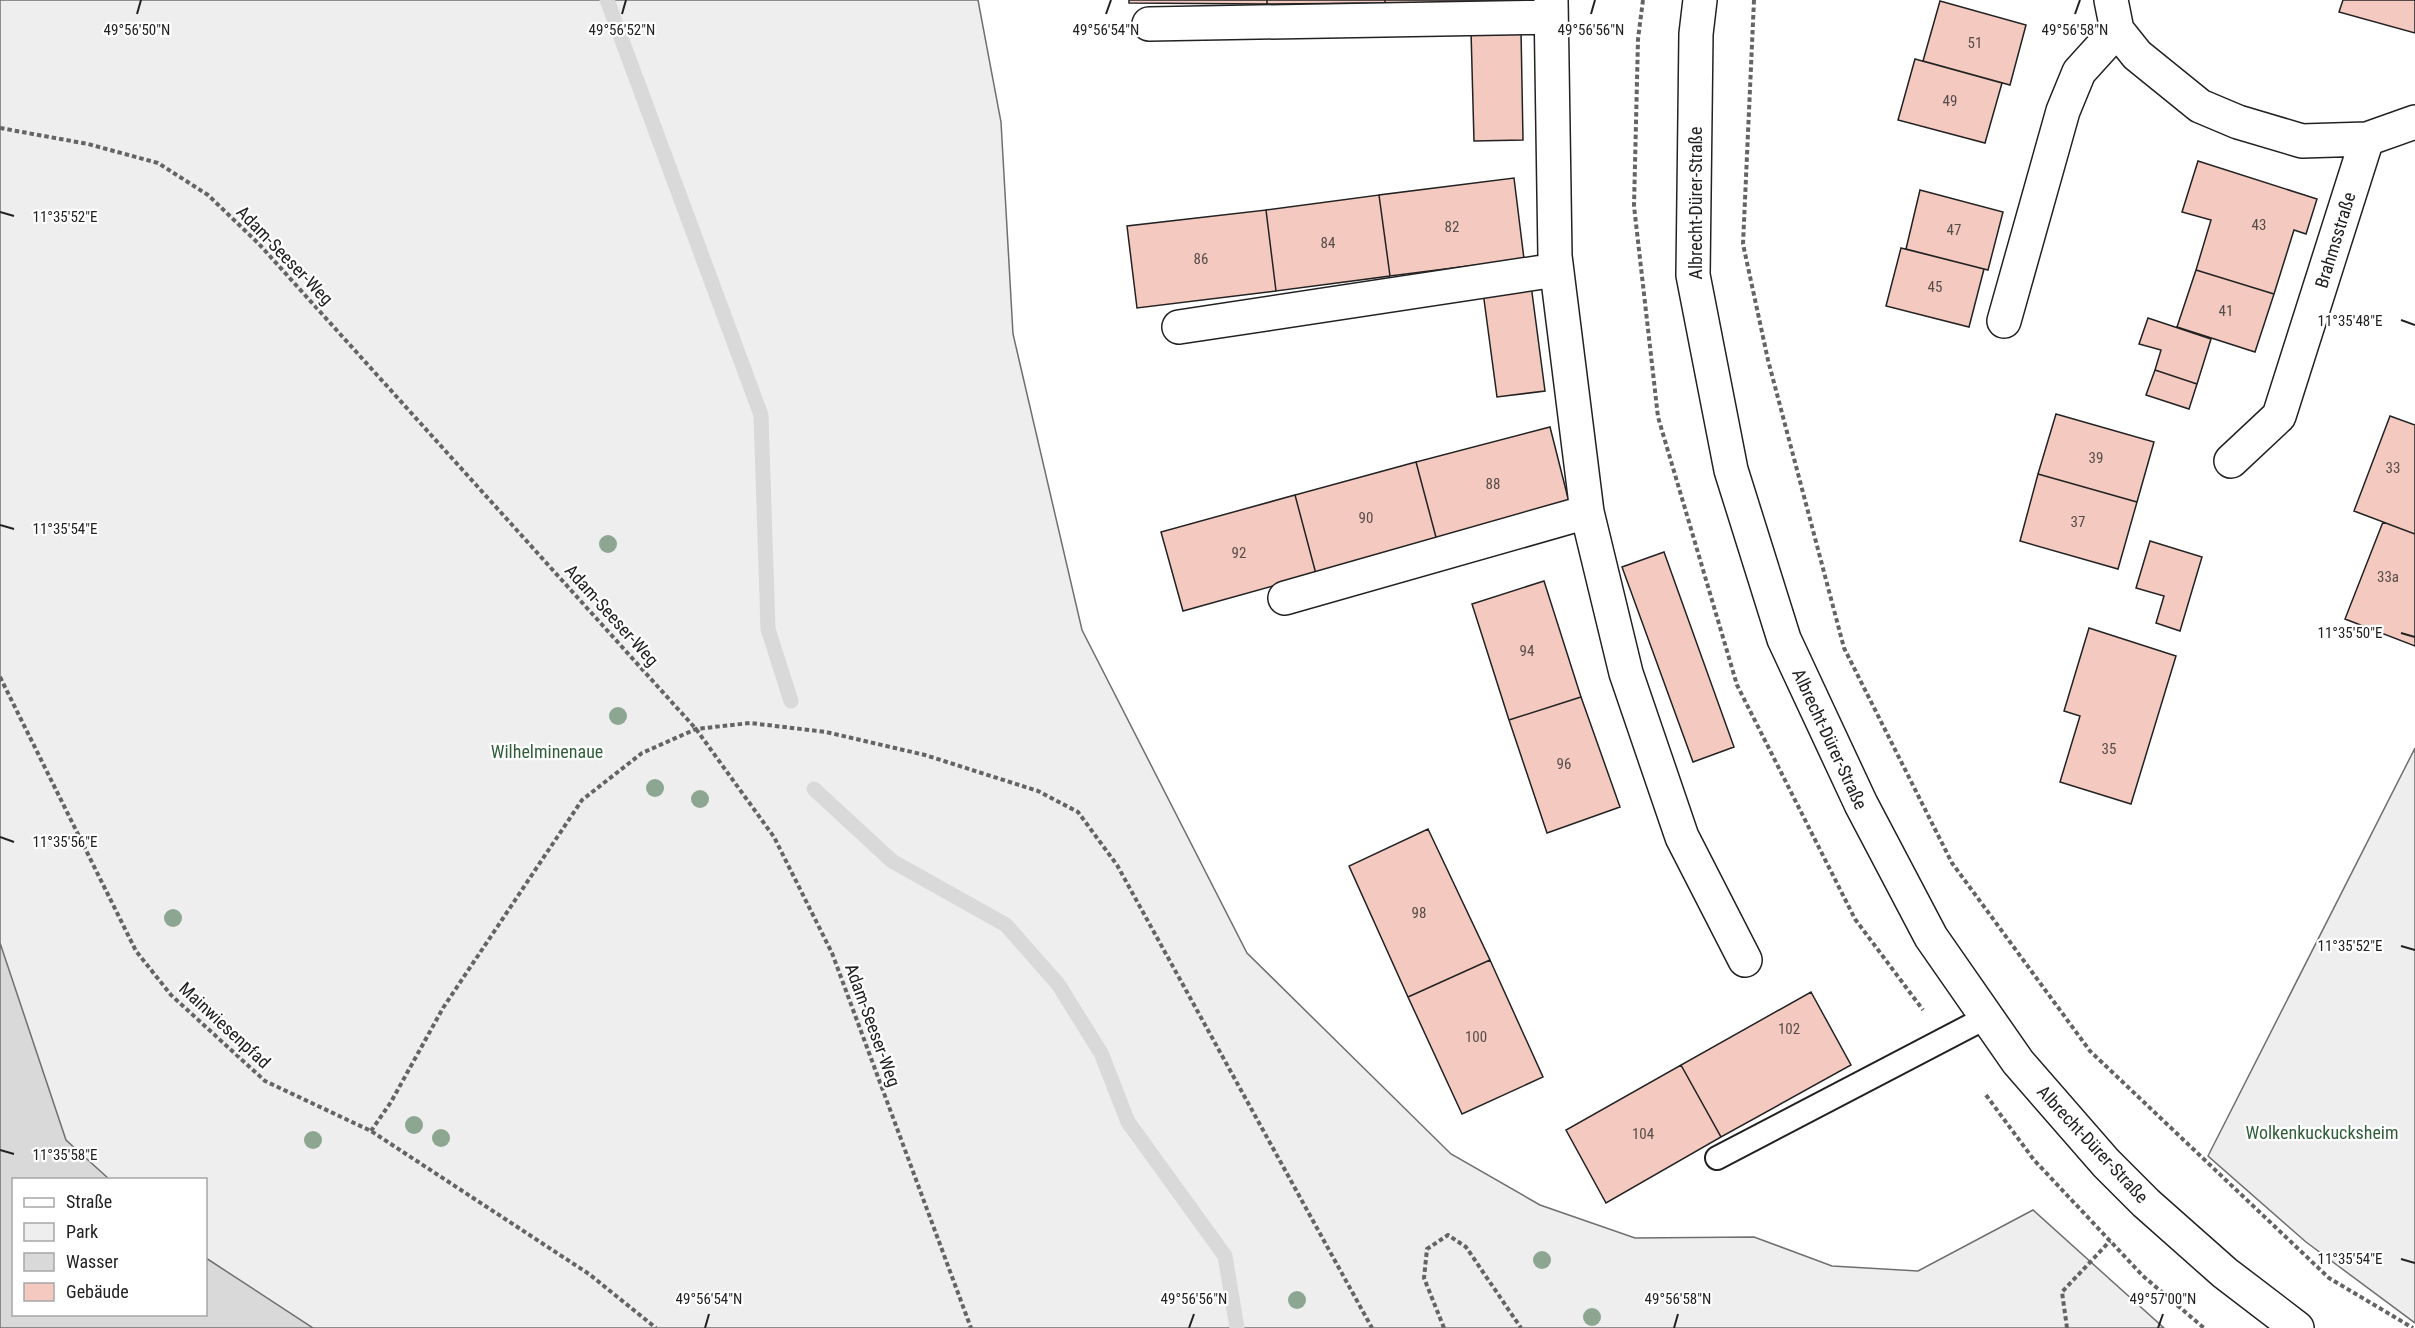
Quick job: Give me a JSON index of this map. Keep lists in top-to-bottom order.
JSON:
{
  "streets": {
    "street": ["Albrecht-Dürer-Straße", "Brahmsstraße"],
    "path": ["Adam-Seeser-Weg", "Mainwiesenpfad"]
  },
  "parks": ["Wilhelminenaue", "Wolkenkuckucksheim"],
  "house_numbers": [
    "51",
    "49",
    "43",
    "82",
    "47",
    "84",
    "86",
    "45",
    "41",
    "39",
    "33",
    "88",
    "90",
    "37",
    "92",
    "33a",
    "94",
    "35",
    "96",
    "98",
    "102",
    "100",
    "104"
  ],
  "legend": [
    "Straße",
    "Park",
    "Wasser",
    "Gebäude"
  ],
  "coordinates": [
    "49°56'50\"N",
    "49°56'52\"N",
    "49°56'54\"N",
    "49°56'56\"N",
    "49°56'58\"N",
    "11°35'52\"E",
    "11°35'48\"E",
    "11°35'54\"E",
    "11°35'50\"E",
    "11°35'56\"E",
    "11°35'58\"E",
    "49°57'00\"N"
  ]
}
